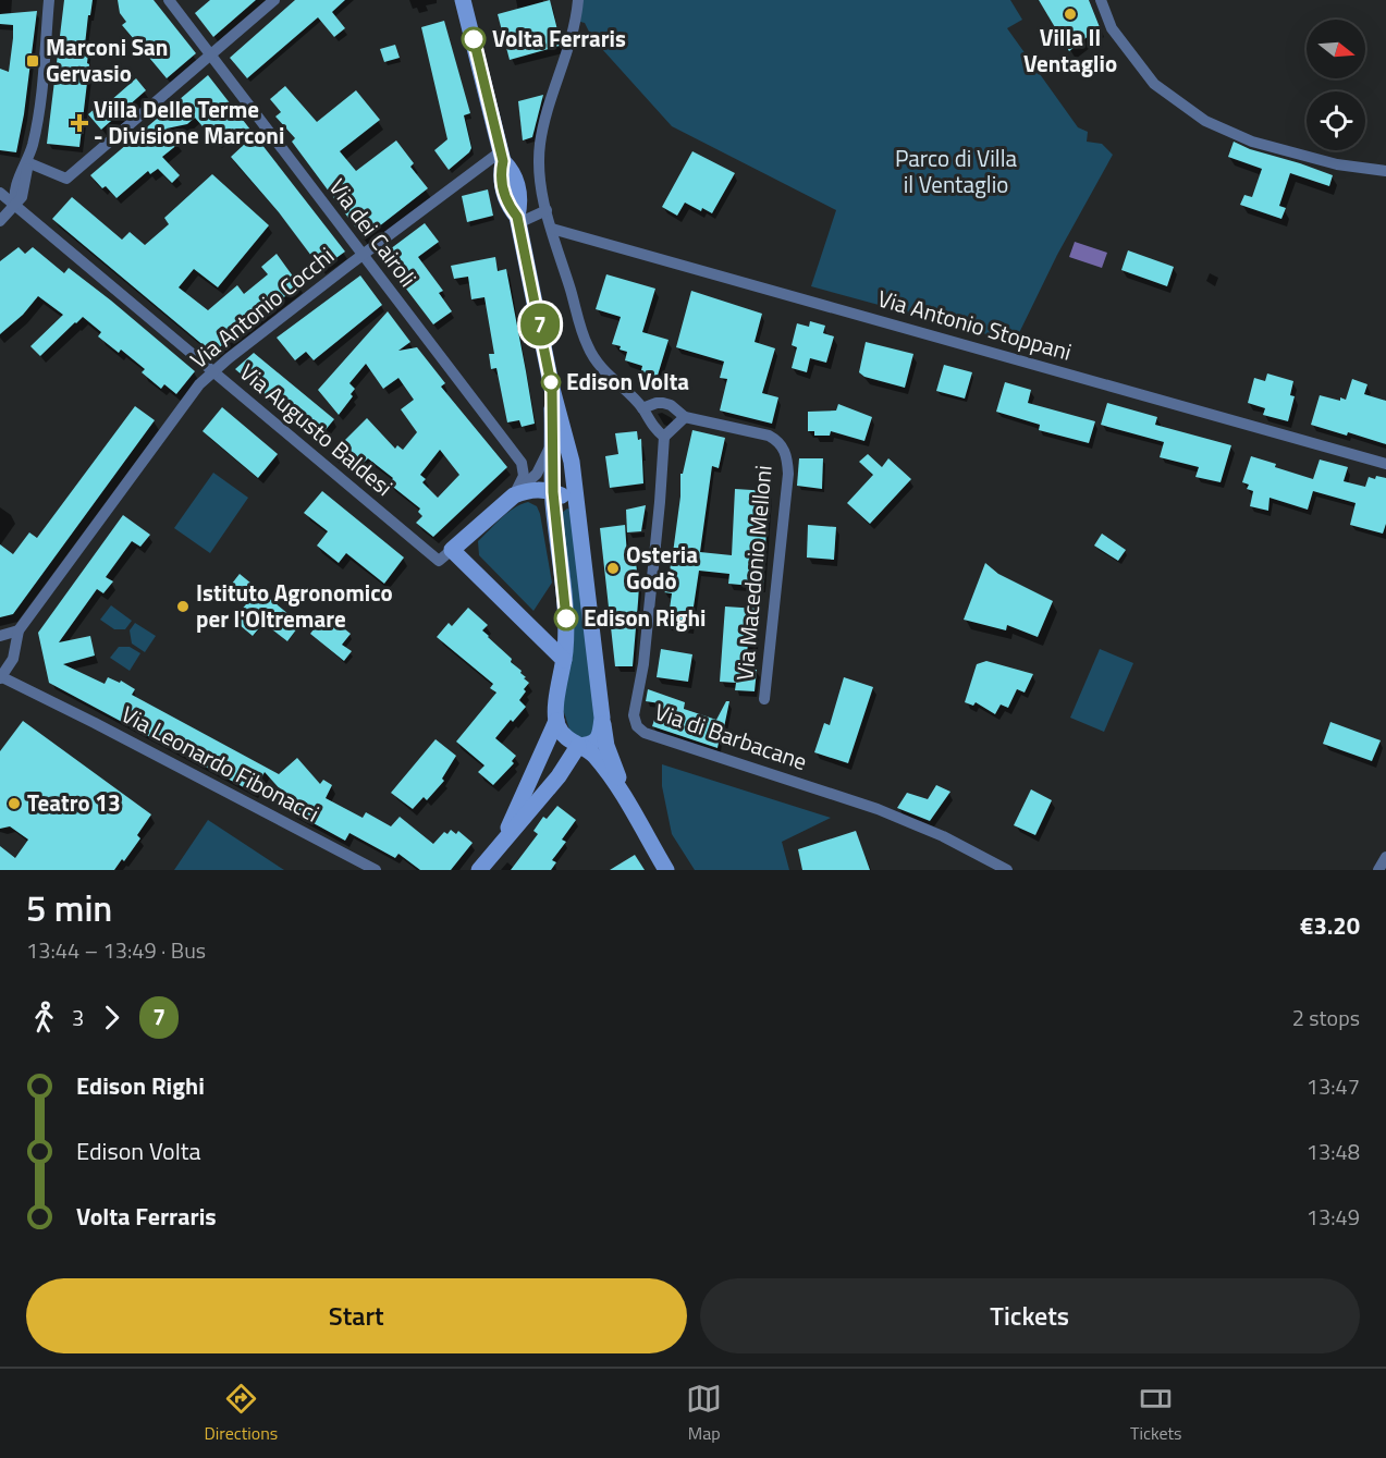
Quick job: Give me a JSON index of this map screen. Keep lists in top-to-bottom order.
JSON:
{
  "streets": {
    "street": [
      "Via dei Cairoli",
      "Via Antonio Cocchi",
      "Via Antonio Stoppani",
      "Via Augusto Baldesi",
      "Via Macedonio Melloni",
      "Via di Barbacane",
      "Via Leonardo Fibonacci"
    ]
  },
  "crossings": [
    ["Via dei Cairoli", "Via Antonio Cocchi"],
    ["Via Antonio Cocchi", "Via Augusto Baldesi"]
  ],
  "parks": ["Parco di Villa il Ventaglio"],
  "places": {
    "other": [
      "Villa Il Ventaglio",
      "Volta Ferraris",
      "Edison Volta",
      "Osteria Godò",
      "Istituto Agronomico per l'Oltremare",
      "Edison Righi",
      "Teatro 13"
    ],
    "transit": ["Marconi San Gervasio"],
    "health": ["Villa Delle Terme - Divisione Marconi"]
  },
  "lines": ["bus line 7"],
  "north": "right",
  "page": {
    "on_map": "7",
    "heading": ["5 min", "13:44 – 13:49 · Bus", "€3.20"],
    "legs": ["3", "7", "2 stops"],
    "list": [
      {
        "name": "Edison Righi",
        "value": "13:47"
      },
      {
        "name": "Edison Volta",
        "value": "13:48"
      },
      {
        "name": "Volta Ferraris",
        "value": "13:49"
      }
    ],
    "buttons": ["Start", "Tickets"],
    "tabs": ["Directions", "Map", "Tickets"]
  }
}
